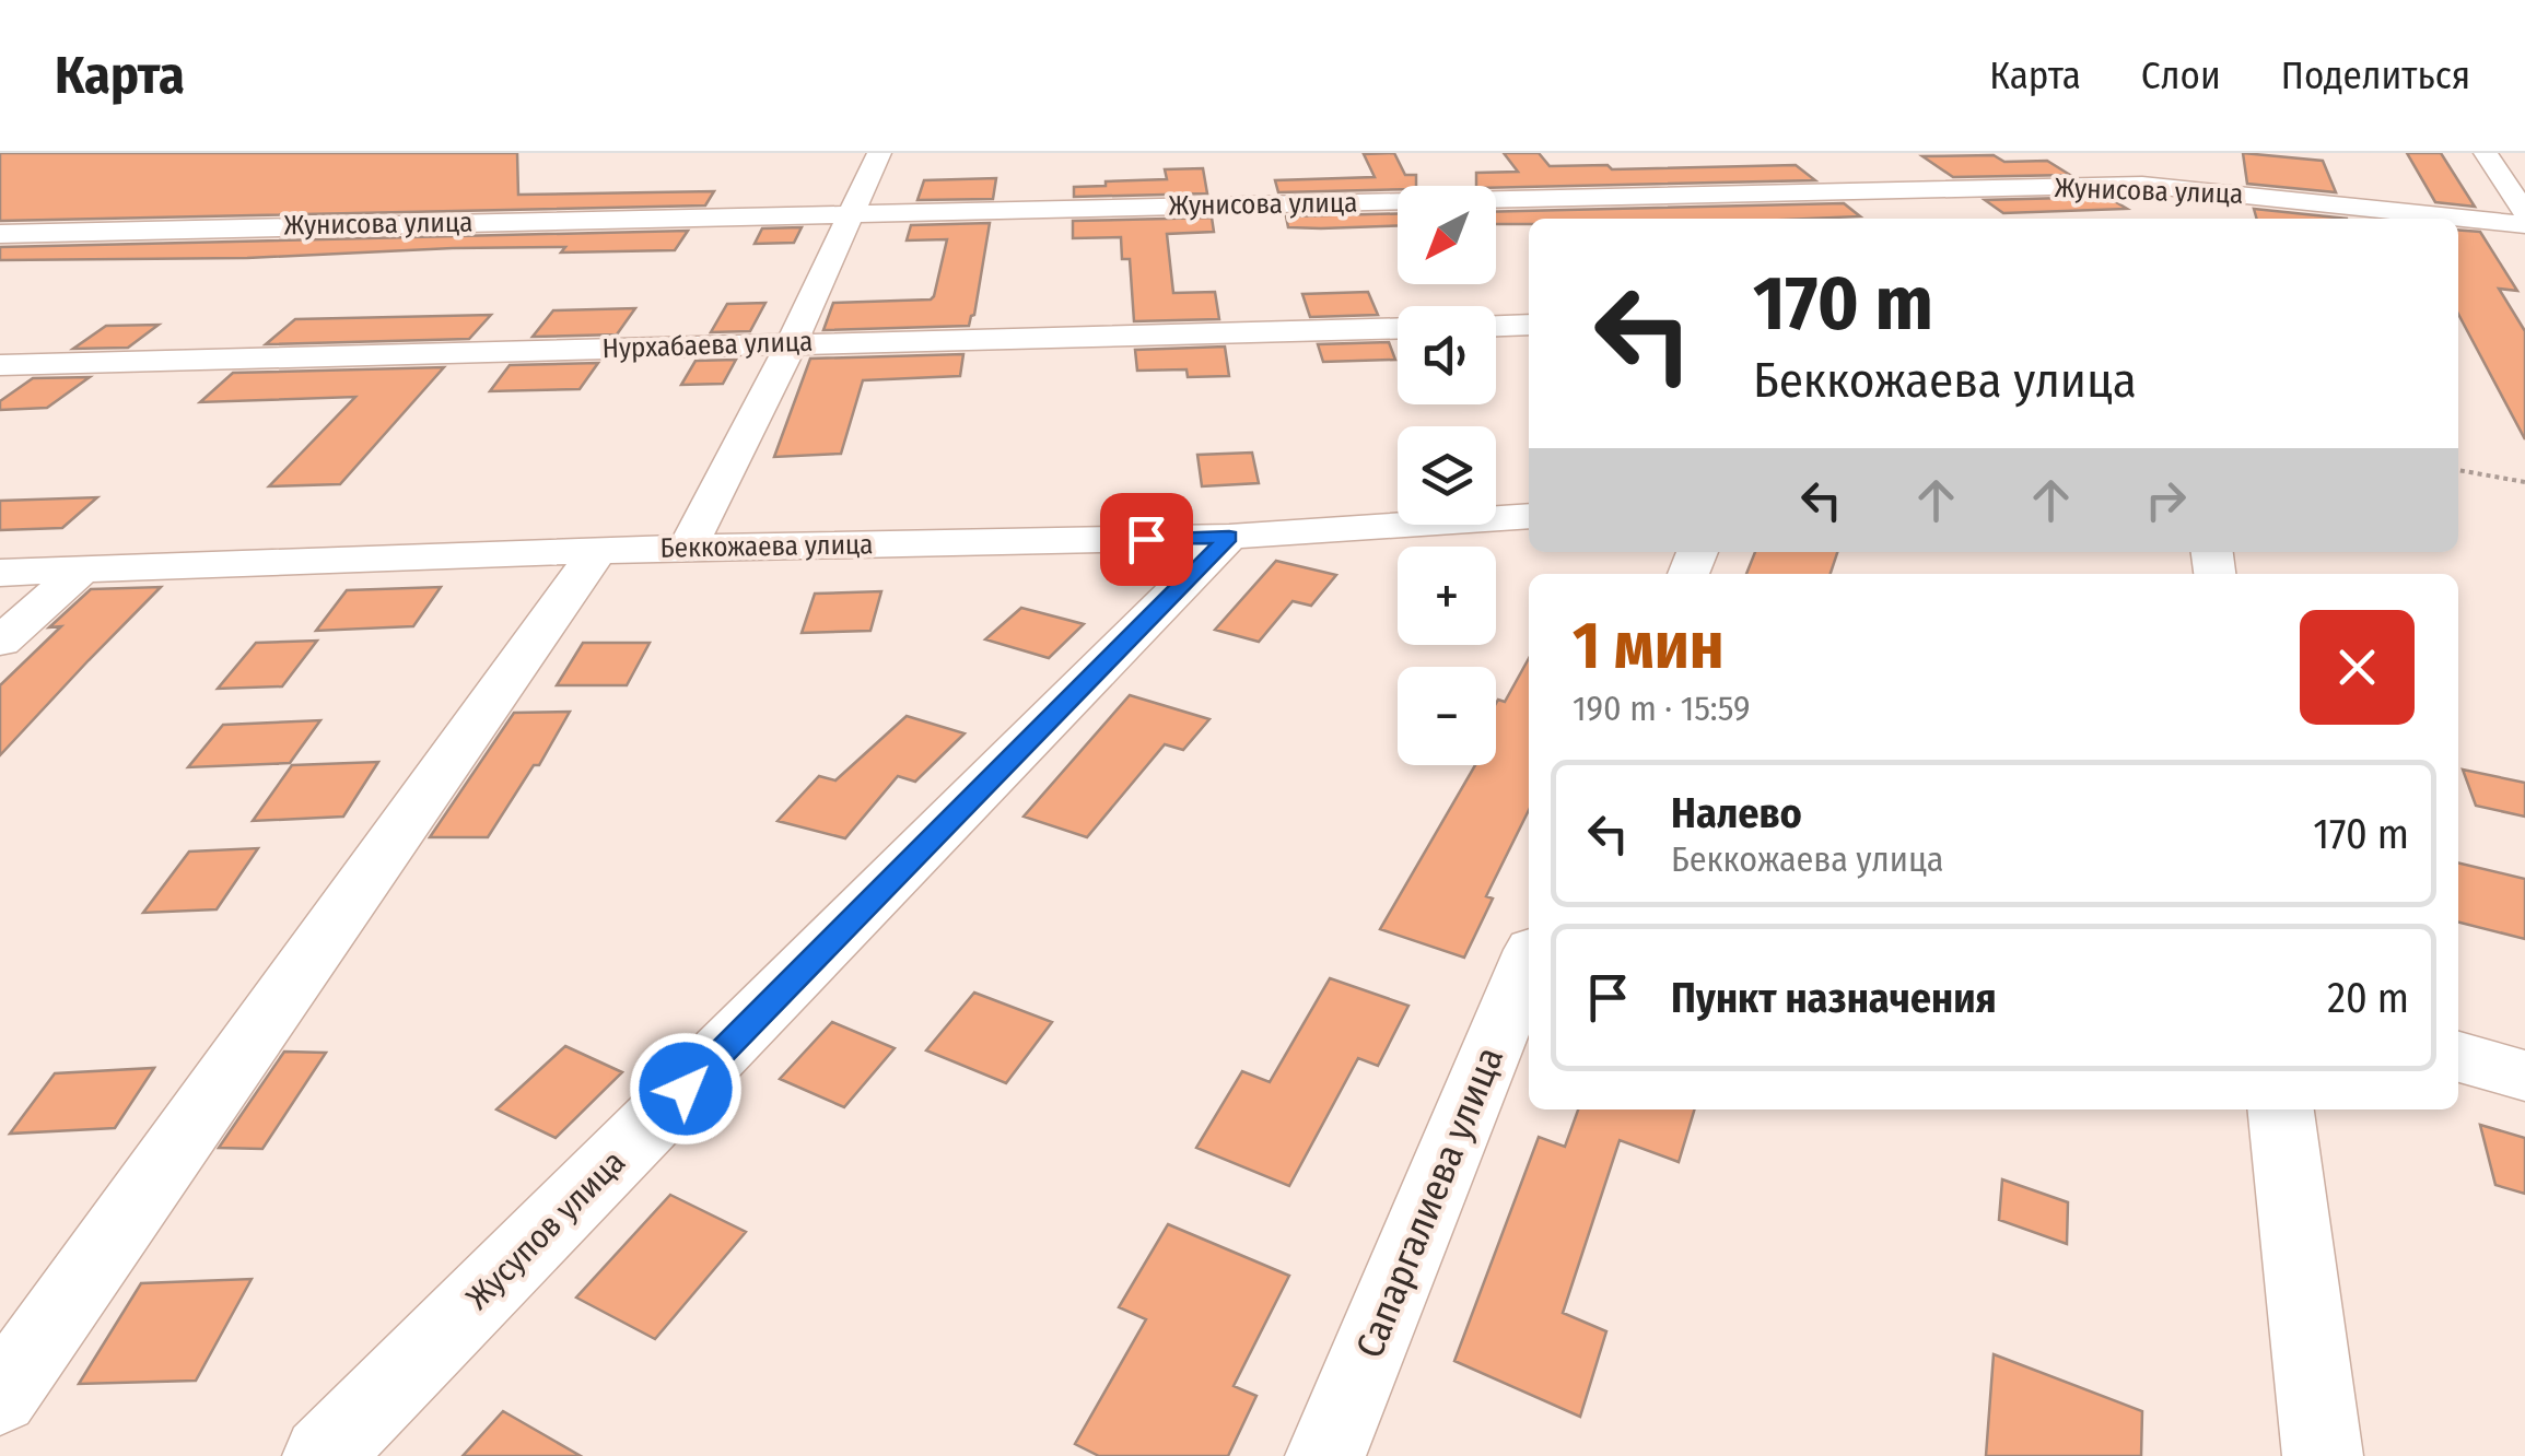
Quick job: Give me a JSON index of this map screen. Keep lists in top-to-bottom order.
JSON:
{
  "streets": {
    "street": [
      "Жунисова улица",
      "Нурхабаева улица",
      "Беккожаева улица",
      "Сапаргалиева улица",
      "Жусупов улица"
    ]
  },
  "crossings": [
    ["Беккожаева улица", "Жусупов улица"]
  ],
  "north": "bottom left",
  "page": {
    "header": "Карта",
    "nav": ["Карта", "Слои", "Поделиться"],
    "map_buttons": ["+", "−"],
    "turn": ["170 m", "Беккожаева улица"],
    "heading": ["1 мин", "190 m · 15:59"],
    "list": [
      {
        "name": "Налево",
        "note": "Беккожаева улица",
        "value": "170 m"
      },
      {
        "name": "Пункт назначения",
        "value": "20 m"
      }
    ]
  }
}
